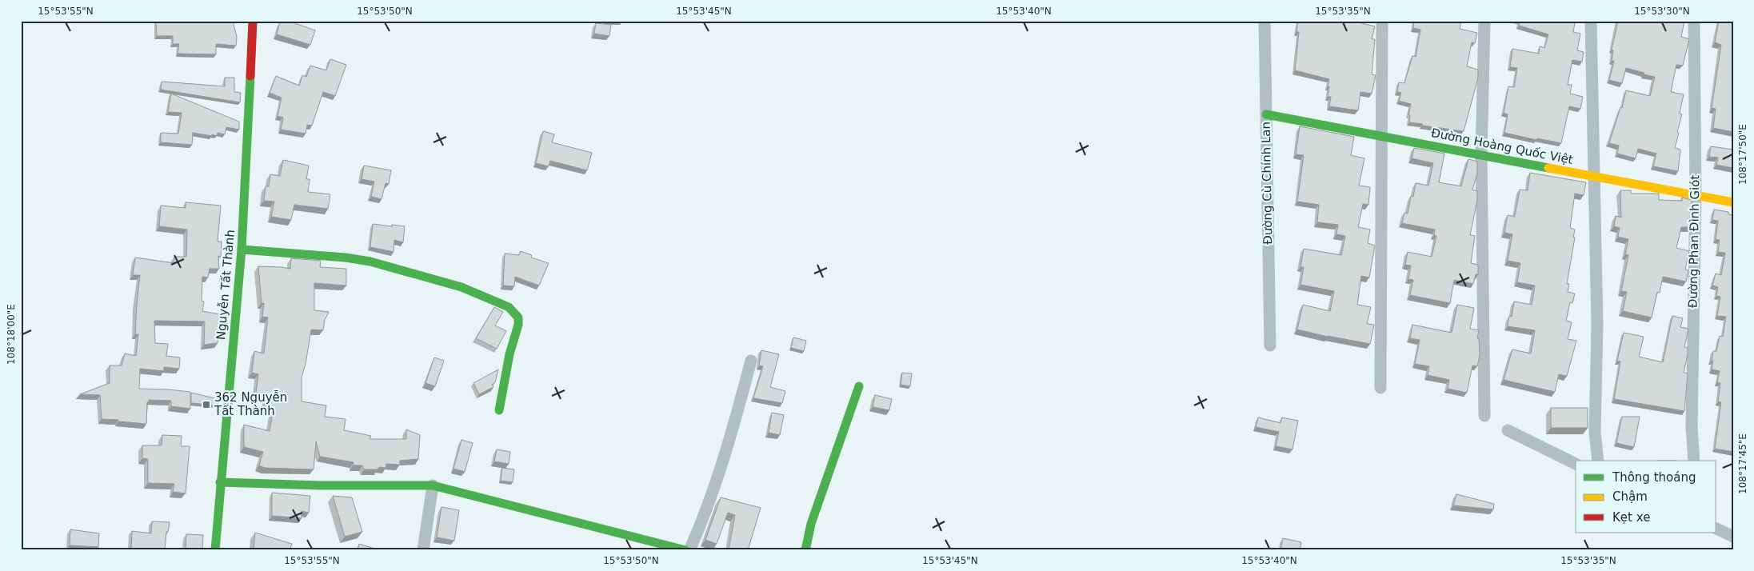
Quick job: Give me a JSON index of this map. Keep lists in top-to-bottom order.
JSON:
{
  "streets": {
    "street": [
      "Đường Hoàng Quốc Việt",
      "Đường Cù Chính Lan",
      "Đường Phan Đình Giót",
      "Nguyễn Tất Thành"
    ]
  },
  "crossings": [
    ["Đường Hoàng Quốc Việt", "Đường Cù Chính Lan"],
    ["Đường Hoàng Quốc Việt", "Đường Phan Đình Giót"]
  ],
  "places": {
    "transit": ["362 Nguyễn Tất Thành"]
  },
  "legend": ["Thông thoáng", "Chậm", "Kẹt xe"],
  "coordinates": [
    "15°53'55\"N",
    "15°53'50\"N",
    "15°53'45\"N",
    "15°53'40\"N",
    "15°53'35\"N",
    "15°53'30\"N",
    "108°17'50\"E",
    "108°18'00\"E",
    "108°17'45\"E"
  ]
}
